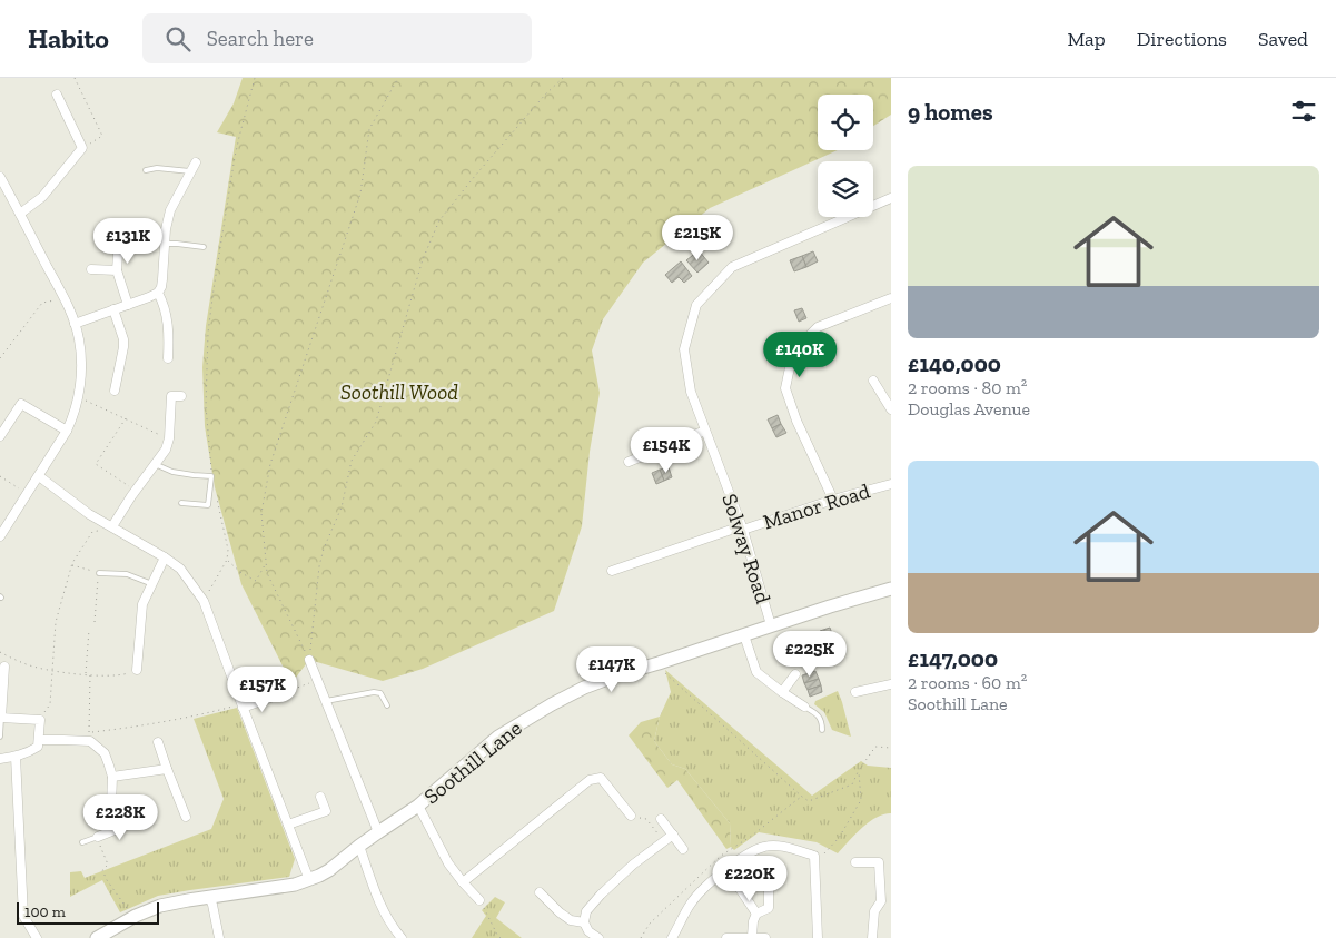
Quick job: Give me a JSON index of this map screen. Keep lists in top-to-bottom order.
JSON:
{
  "streets": {
    "main road": ["Soothill Lane"],
    "street": ["Manor Road", "Solway Road"]
  },
  "crossings": [
    ["Manor Road", "Solway Road"],
    ["Solway Road", "Soothill Lane"]
  ],
  "parks": ["Soothill Wood"],
  "scale_bar": "100 m",
  "page": {
    "header": "Habito",
    "search": "Search here",
    "nav": ["Map", "Directions", "Saved"],
    "heading": "9 homes",
    "list": [
      {
        "name": "£140,000",
        "note": "2 rooms · 80 m² · Douglas Avenue"
      },
      {
        "name": "£147,000",
        "note": "2 rooms · 60 m² · Soothill Lane"
      }
    ],
    "price": [
      "£215K",
      "£131K",
      "£140K",
      "£154K",
      "£225K",
      "£147K",
      "£157K",
      "£228K",
      "£220K"
    ],
    "scale": "100 m"
  }
}
